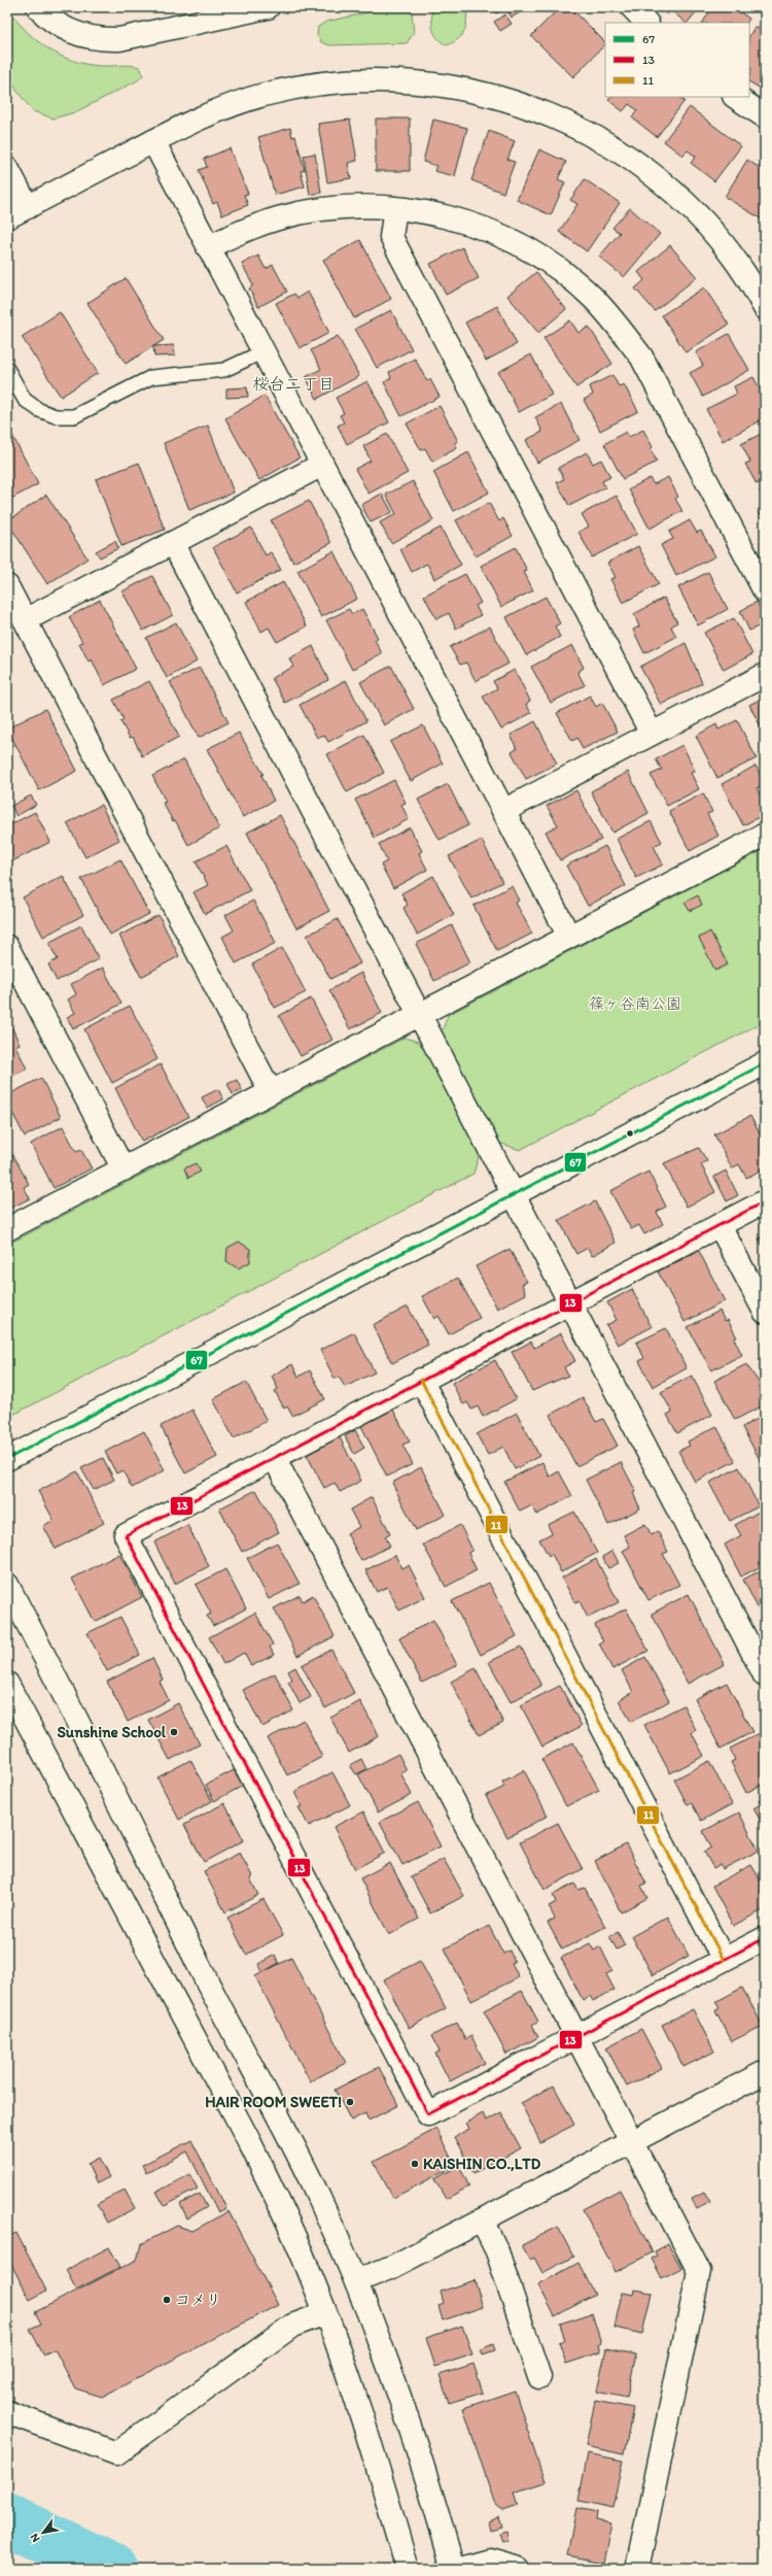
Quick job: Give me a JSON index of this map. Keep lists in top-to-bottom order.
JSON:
{
  "districts": ["桜台二丁目"],
  "parks": ["篠ヶ谷南公園"],
  "places": [
    "Sunshine School",
    "HAIR ROOM SWEET!",
    "KAISHIN CO.,LTD",
    "コメリ"
  ],
  "lines": ["transit line 67", "transit line 13", "transit line 11"],
  "legend": ["67", "13", "11"],
  "north": "bottom left"
}
